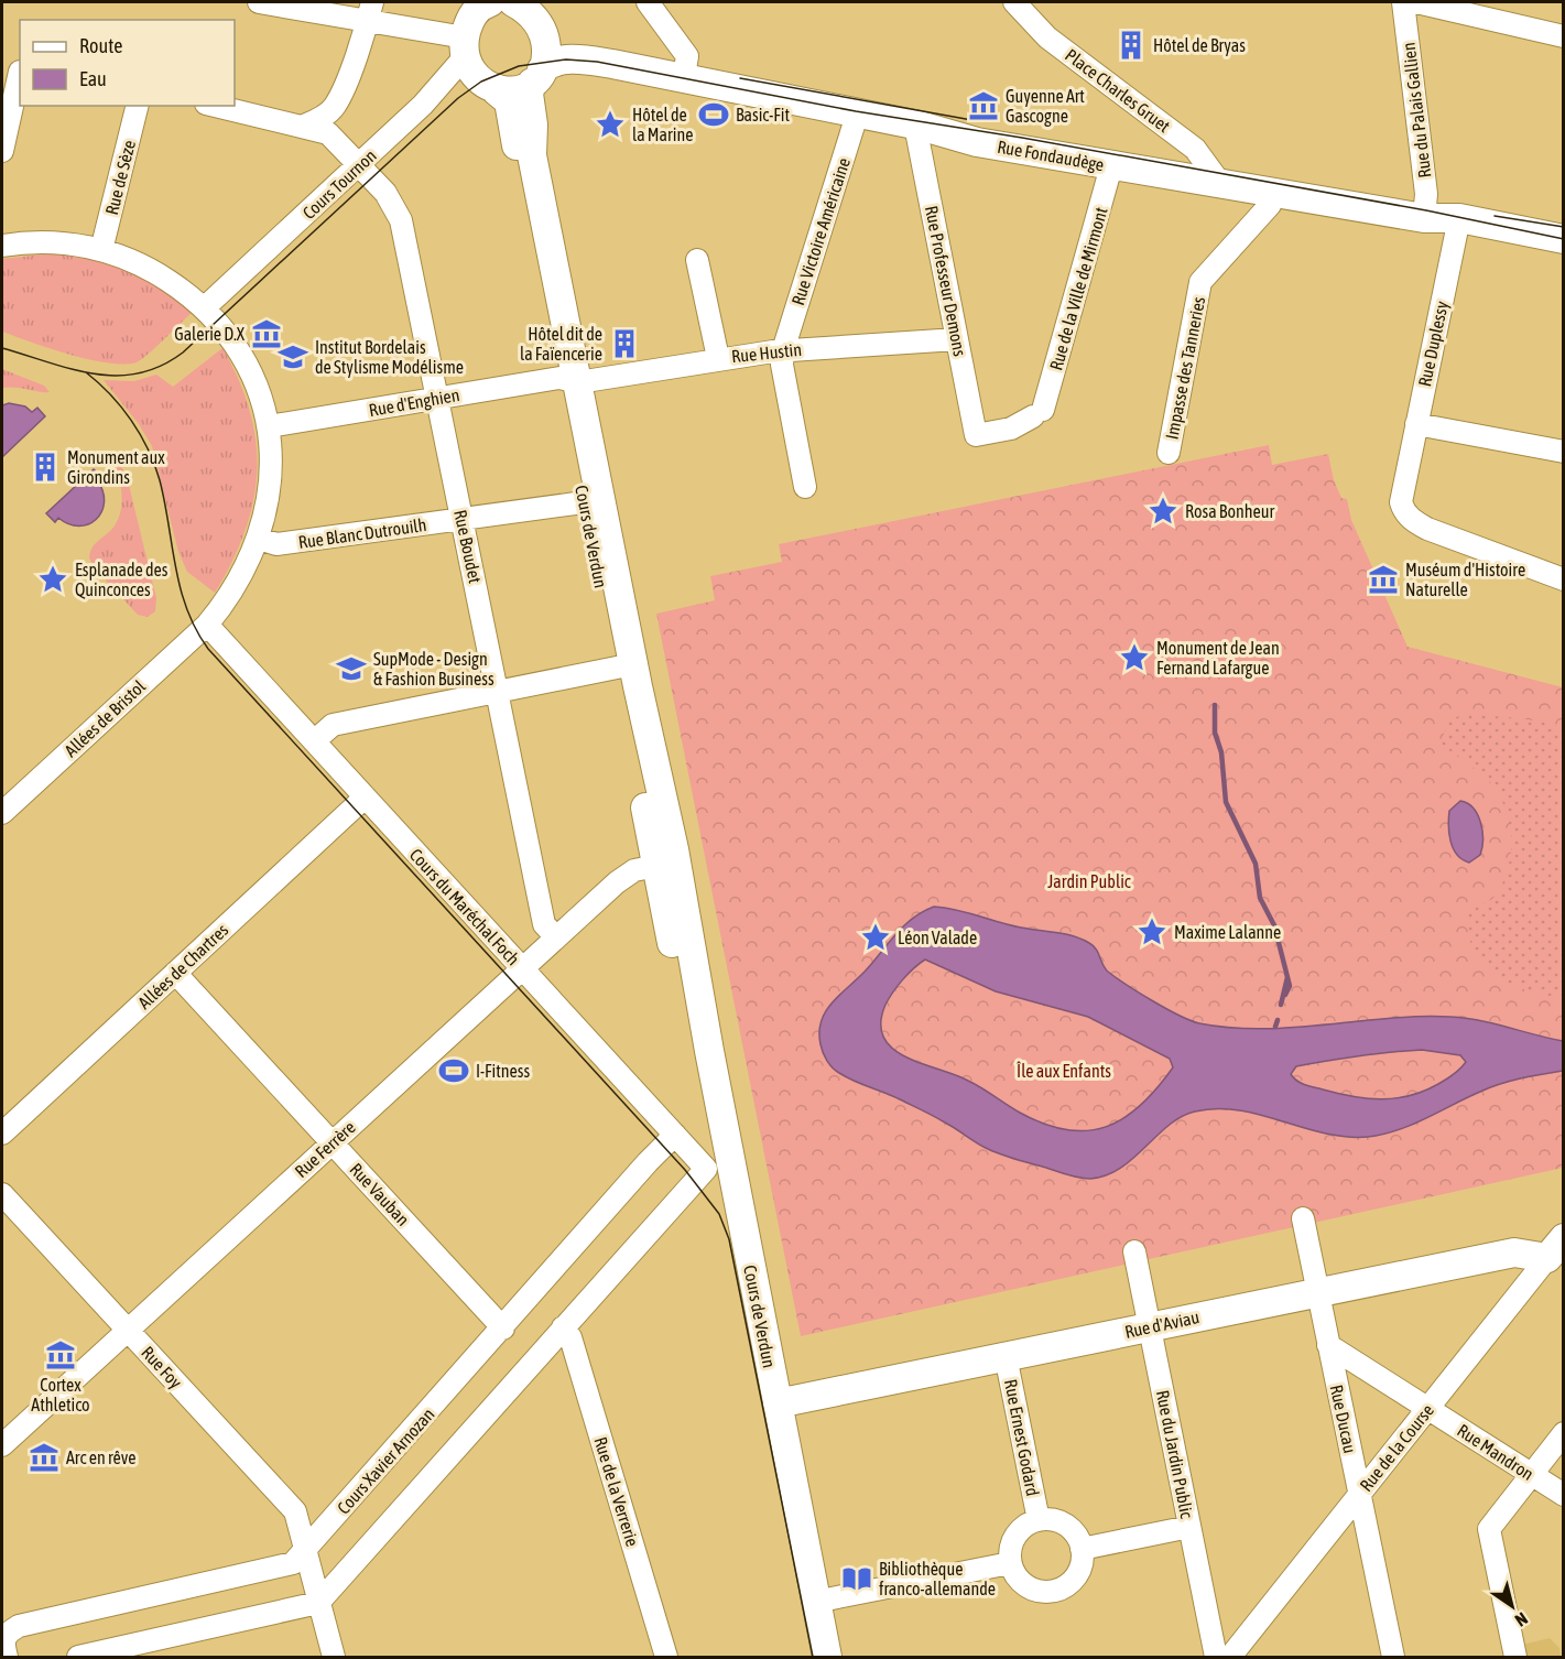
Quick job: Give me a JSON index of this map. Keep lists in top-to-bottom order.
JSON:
{
  "streets": {
    "main road": ["Rue Fondaudège", "Cours de Verdun", "Rue d'Aviau"],
    "street": [
      "Place Charles Gruet",
      "Rue du Palais Gallien",
      "Rue de Sèze",
      "Cours Tournon",
      "Rue Victoire Américaine",
      "Rue Professeur Demons",
      "Rue de la Ville de Mirmont",
      "Rue Duplessy",
      "Rue Hustin",
      "Impasse des Tanneries",
      "Rue d'Enghien",
      "Rue Blanc Dutrouilh",
      "Rue Boudet",
      "Allées de Bristol",
      "Cours du Maréchal Foch",
      "Allées de Chartres",
      "Rue Ferrère",
      "Rue Vauban",
      "Rue Foy",
      "Rue Ducau",
      "Rue Ernest Godard",
      "Rue de la Course",
      "Rue Mandron",
      "Rue du Jardin Public",
      "Cours Xavier Arnozan",
      "Rue de la Verrerie"
    ]
  },
  "crossings": [
    ["Place Charles Gruet", "Rue Fondaudège"],
    ["Rue du Palais Gallien", "Rue Fondaudège"],
    ["Rue Fondaudège", "Rue Victoire Américaine"],
    ["Rue Fondaudège", "Rue Professeur Demons"],
    ["Rue Fondaudège", "Rue de la Ville de Mirmont"],
    ["Rue Fondaudège", "Rue Duplessy"],
    ["Rue Fondaudège", "Impasse des Tanneries"],
    ["Rue Fondaudège", "Cours de Verdun"],
    ["Rue de Sèze", "Allées de Bristol"],
    ["Cours Tournon", "Cours de Verdun"],
    ["Cours Tournon", "Rue Boudet"],
    ["Cours Tournon", "Allées de Bristol"],
    ["Rue Victoire Américaine", "Rue Hustin"],
    ["Rue Professeur Demons", "Rue de la Ville de Mirmont"],
    ["Rue Professeur Demons", "Rue Hustin"],
    ["Rue Hustin", "Rue d'Enghien"],
    ["Rue Hustin", "Cours de Verdun"],
    ["Rue d'Enghien", "Cours de Verdun"],
    ["Rue d'Enghien", "Rue Boudet"],
    ["Rue d'Enghien", "Allées de Bristol"],
    ["Rue Blanc Dutrouilh", "Cours de Verdun"],
    ["Rue Blanc Dutrouilh", "Rue Boudet"],
    ["Rue Blanc Dutrouilh", "Allées de Bristol"],
    ["Cours de Verdun", "Cours du Maréchal Foch"],
    ["Cours de Verdun", "Rue Ferrère"],
    ["Cours de Verdun", "Rue d'Aviau"],
    ["Rue Boudet", "Rue Ferrère"],
    ["Allées de Bristol", "Cours du Maréchal Foch"],
    ["Cours du Maréchal Foch", "Allées de Chartres"],
    ["Cours du Maréchal Foch", "Rue Ferrère"],
    ["Cours du Maréchal Foch", "Cours Xavier Arnozan"],
    ["Allées de Chartres", "Rue Vauban"],
    ["Rue Ferrère", "Rue Vauban"],
    ["Rue Ferrère", "Rue Foy"],
    ["Rue Vauban", "Cours Xavier Arnozan"],
    ["Rue d'Aviau", "Rue Ducau"],
    ["Rue d'Aviau", "Rue Ernest Godard"],
    ["Rue d'Aviau", "Rue de la Course"],
    ["Rue d'Aviau", "Rue du Jardin Public"],
    ["Rue Foy", "Cours Xavier Arnozan"],
    ["Rue Ducau", "Rue de la Course"],
    ["Rue Ducau", "Rue Mandron"],
    ["Rue de la Course", "Rue Mandron"]
  ],
  "parks": ["Jardin Public", "Île aux Enfants"],
  "places": {
    "building": ["Hôtel de Bryas", "Hôtel dit de la Faïencerie", "Monument aux Girondins"],
    "museum": [
      "Guyenne Art Gascogne",
      "Galerie D.X",
      "Muséum d'Histoire Naturelle",
      "Cortex Athletico",
      "Arc en rêve"
    ],
    "sports": ["Basic-Fit", "I-Fitness"],
    "place": [
      "Hôtel de la Marine",
      "Rosa Bonheur",
      "Esplanade des Quinconces",
      "Monument de Jean Fernand Lafargue",
      "Maxime Lalanne",
      "Léon Valade"
    ],
    "school or university": ["Institut Bordelais de Stylisme Modélisme", "SupMode - Design & Fashion Business"],
    "library": ["Bibliothèque franco-allemande"]
  },
  "legend": ["Route", "Eau"],
  "north": "bottom right"
}
